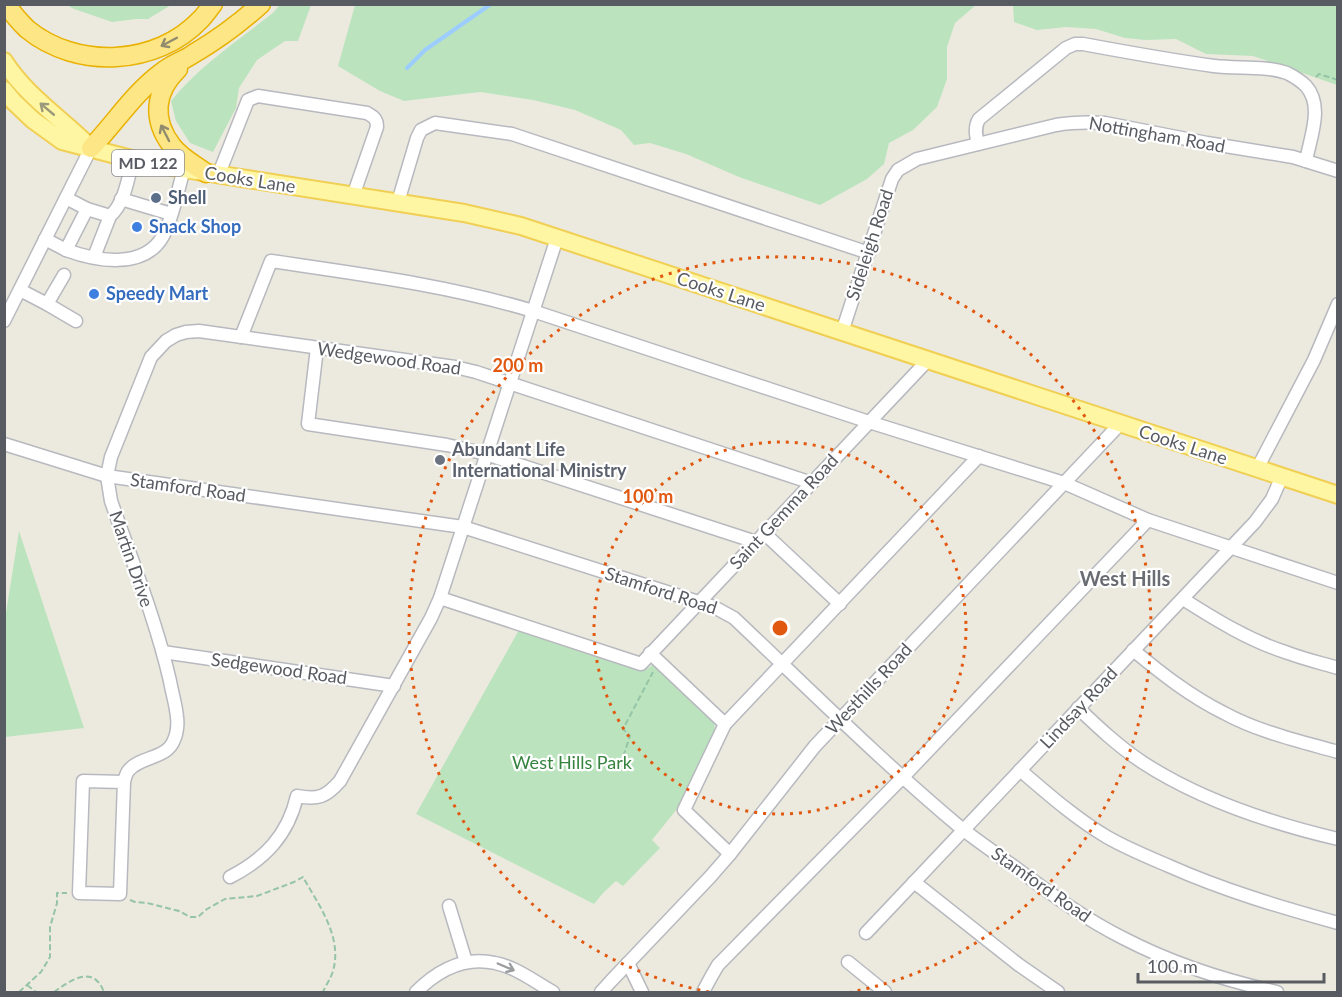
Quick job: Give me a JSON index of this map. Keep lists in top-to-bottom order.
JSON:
{
  "streets": {
    "main road": ["MD 122", "Cooks Lane"],
    "street": [
      "Nottingham Road",
      "Sideleigh Road",
      "Wedgewood Road",
      "Stamford Road",
      "Saint Gemma Road",
      "Martin Drive",
      "Sedgewood Road",
      "Westhills Road",
      "Lindsay Road"
    ]
  },
  "crossings": [
    ["Nottingham Road", "Sideleigh Road"],
    ["MD 122", "Cooks Lane"],
    ["Cooks Lane", "Sideleigh Road"],
    ["Cooks Lane", "Saint Gemma Road"],
    ["Cooks Lane", "Westhills Road"],
    ["Cooks Lane", "Lindsay Road"],
    ["Wedgewood Road", "Saint Gemma Road"],
    ["Wedgewood Road", "Martin Drive"],
    ["Stamford Road", "Saint Gemma Road"],
    ["Stamford Road", "Martin Drive"],
    ["Stamford Road", "Westhills Road"],
    ["Stamford Road", "Lindsay Road"],
    ["Martin Drive", "Sedgewood Road"]
  ],
  "districts": ["West Hills"],
  "parks": ["West Hills Park"],
  "places": [
    "Shell",
    "Snack Shop",
    "Speedy Mart",
    "Abundant Life International Ministry"
  ],
  "scale_bar": "100 m",
  "rings": ["200 m", "100 m"]
}
